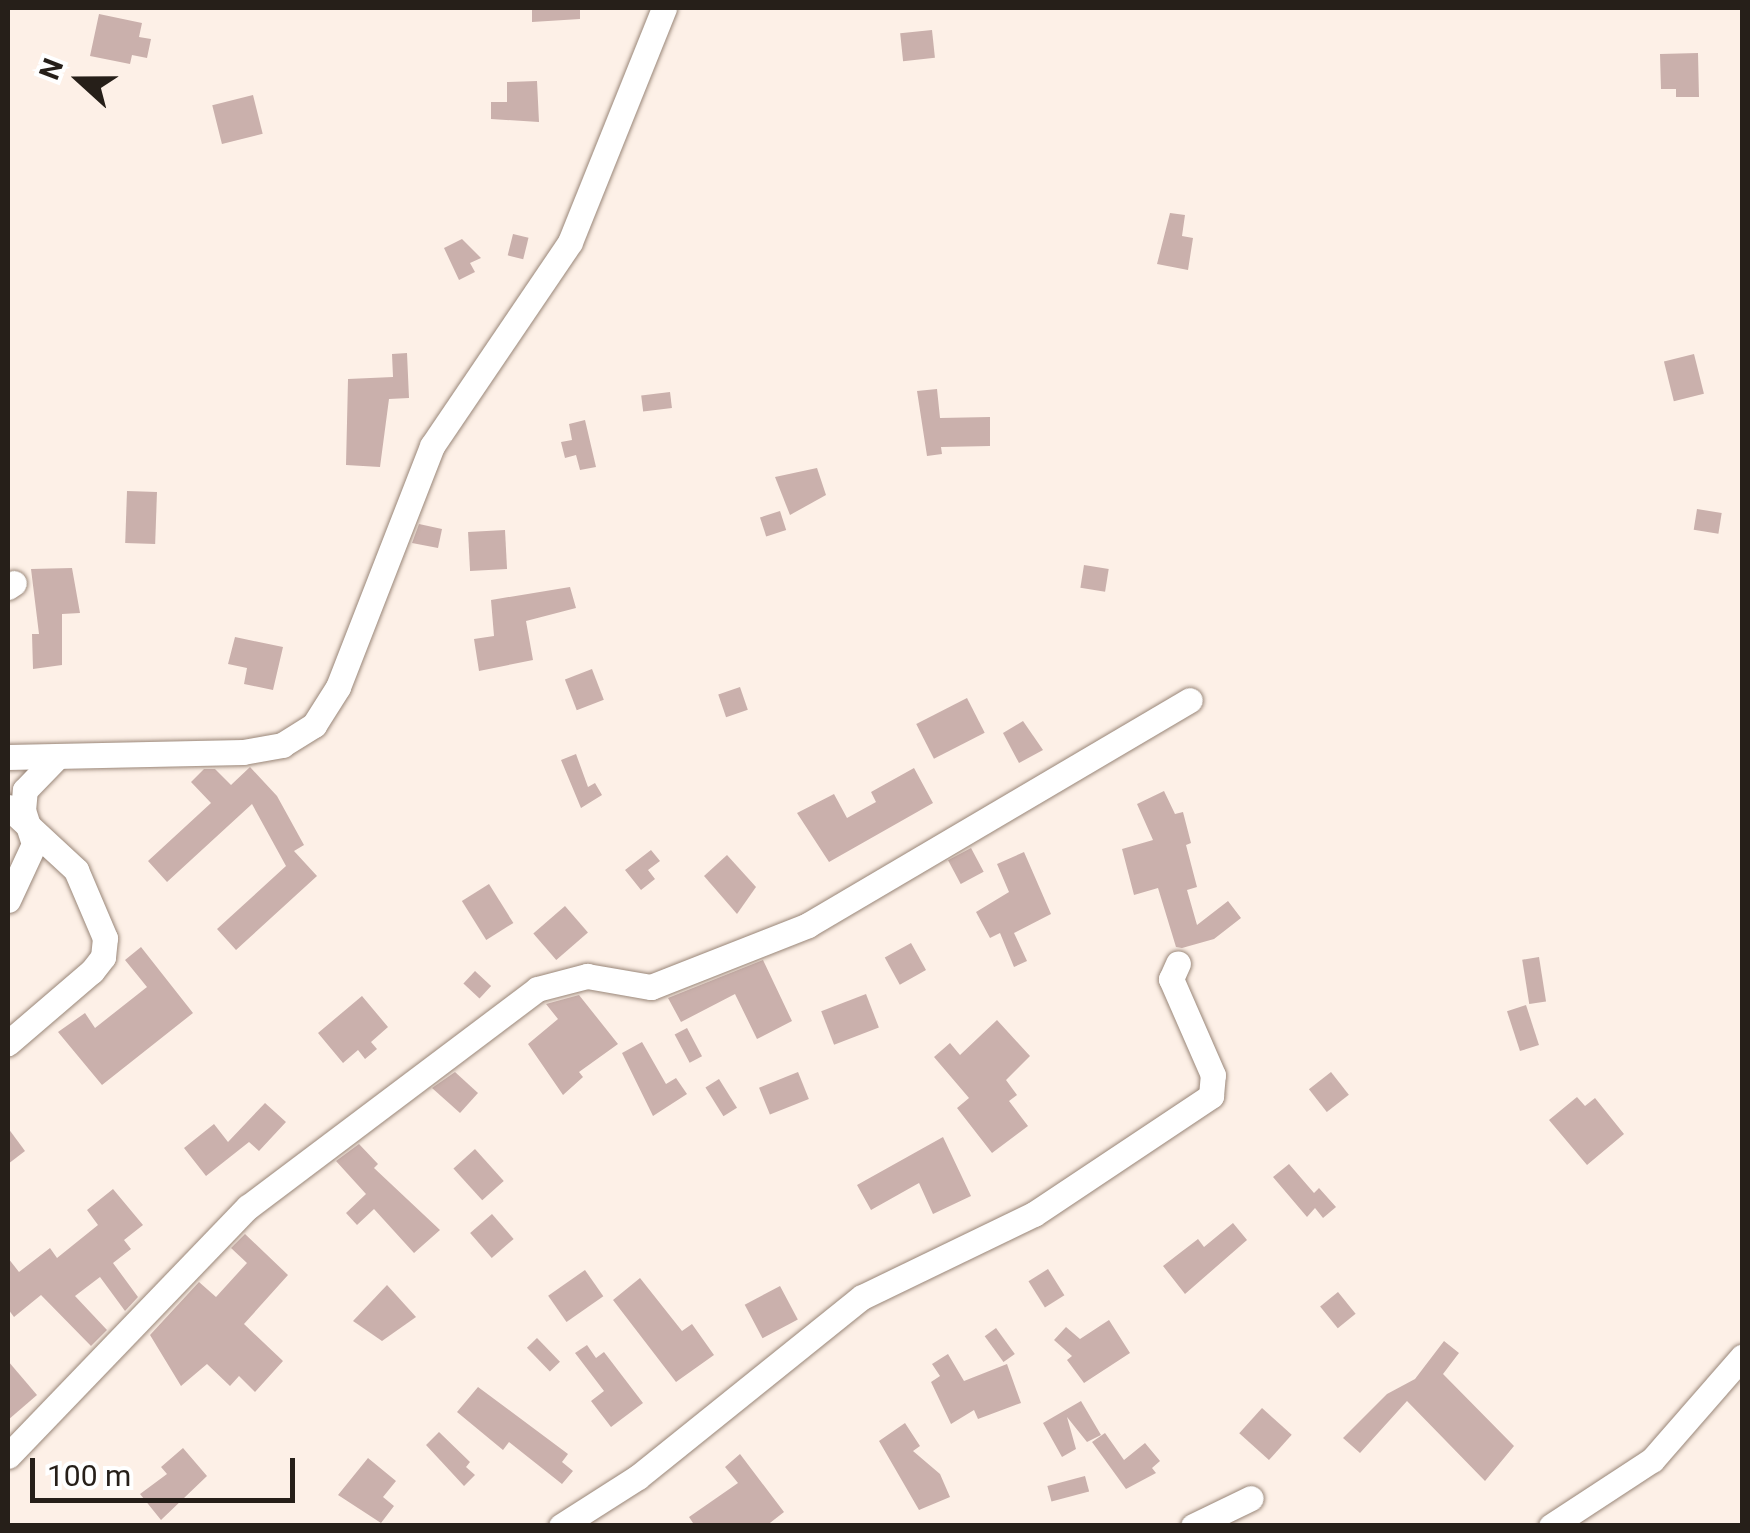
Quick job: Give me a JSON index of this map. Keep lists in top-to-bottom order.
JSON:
{
  "scale_bar": "100 m",
  "north": "left"
}
